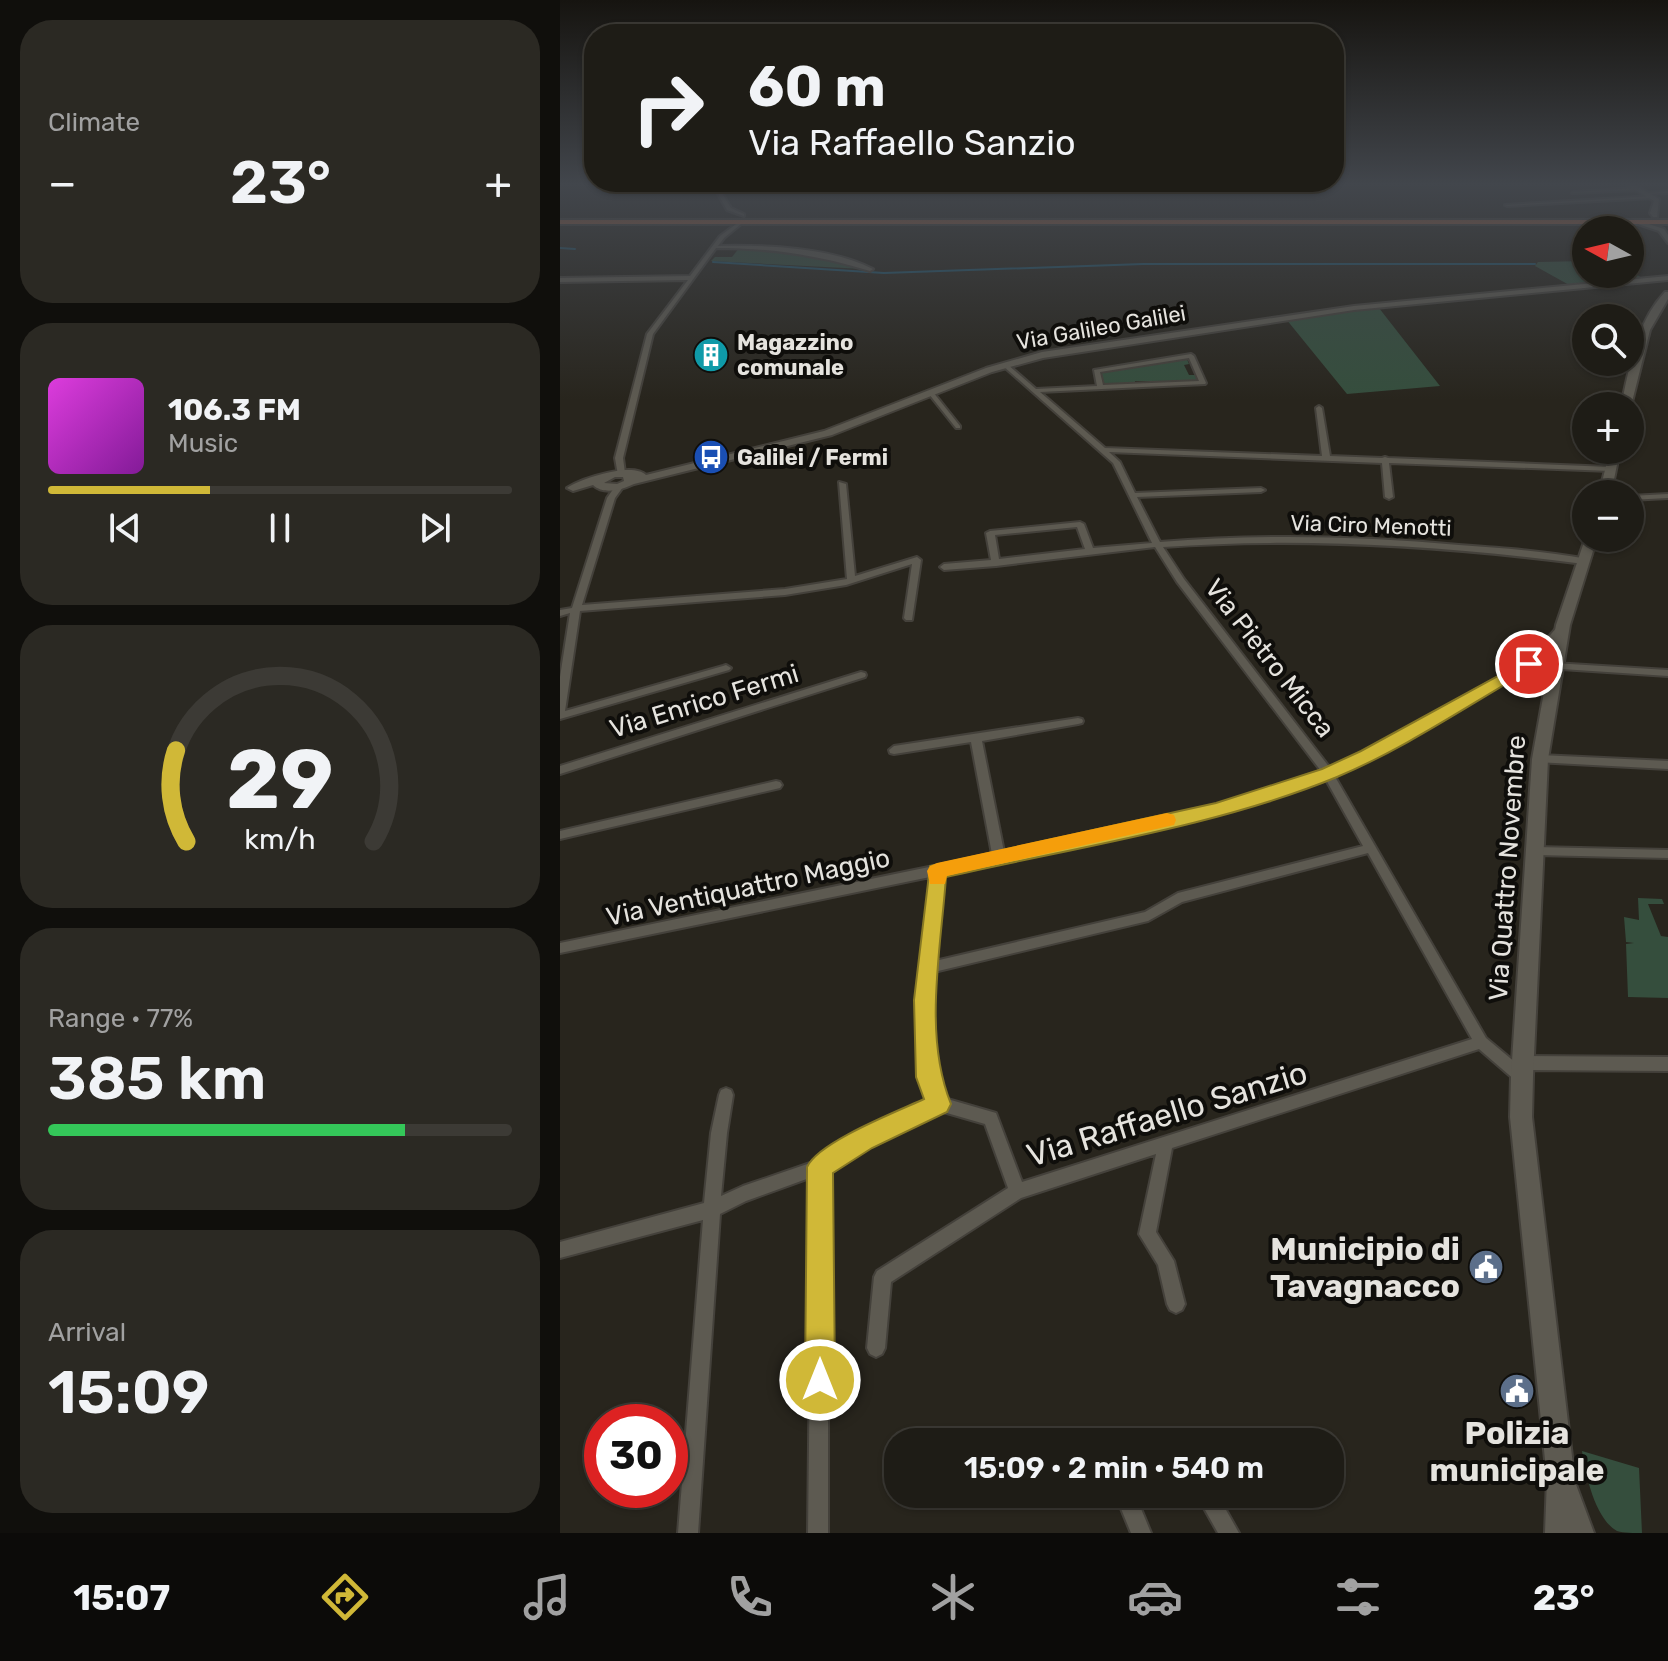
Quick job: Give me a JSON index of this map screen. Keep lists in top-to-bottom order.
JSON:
{
  "streets": {
    "street": [
      "Via Galileo Galilei",
      "Via Ciro Menotti",
      "Via Pietro Micca",
      "Via Enrico Fermi",
      "Via Quattro Novembre",
      "Via Ventiquattro Maggio",
      "Via Raffaello Sanzio"
    ]
  },
  "crossings": [
    ["Via Galileo Galilei", "Via Pietro Micca"],
    ["Via Ciro Menotti", "Via Pietro Micca"],
    ["Via Ciro Menotti", "Via Quattro Novembre"],
    ["Via Pietro Micca", "Via Quattro Novembre"],
    ["Via Pietro Micca", "Via Ventiquattro Maggio"],
    ["Via Pietro Micca", "Via Raffaello Sanzio"],
    ["Via Quattro Novembre", "Via Ventiquattro Maggio"]
  ],
  "places": {
    "building": ["Magazzino comunale"],
    "bus stop": ["Galilei / Fermi"],
    "public building": ["Municipio di Tavagnacco", "Polizia municipale"]
  },
  "north": "left",
  "page": {
    "tile": [
      "Climate",
      ["Range · 77%", "385 km"],
      ["Arrival", "15:09"]
    ],
    "turn": ["60 m", "Via Raffaello Sanzio"],
    "heat": ["−", "23°", "+"],
    "map_buttons": ["+", "−"],
    "song": ["106.3 FM", "Music"],
    "limit": "30",
    "trip": "15:09 · 2 min · 540 m",
    "tabs": ["15:07", "23°"],
    "gauge": ["29", "km/h"]
  }
}
